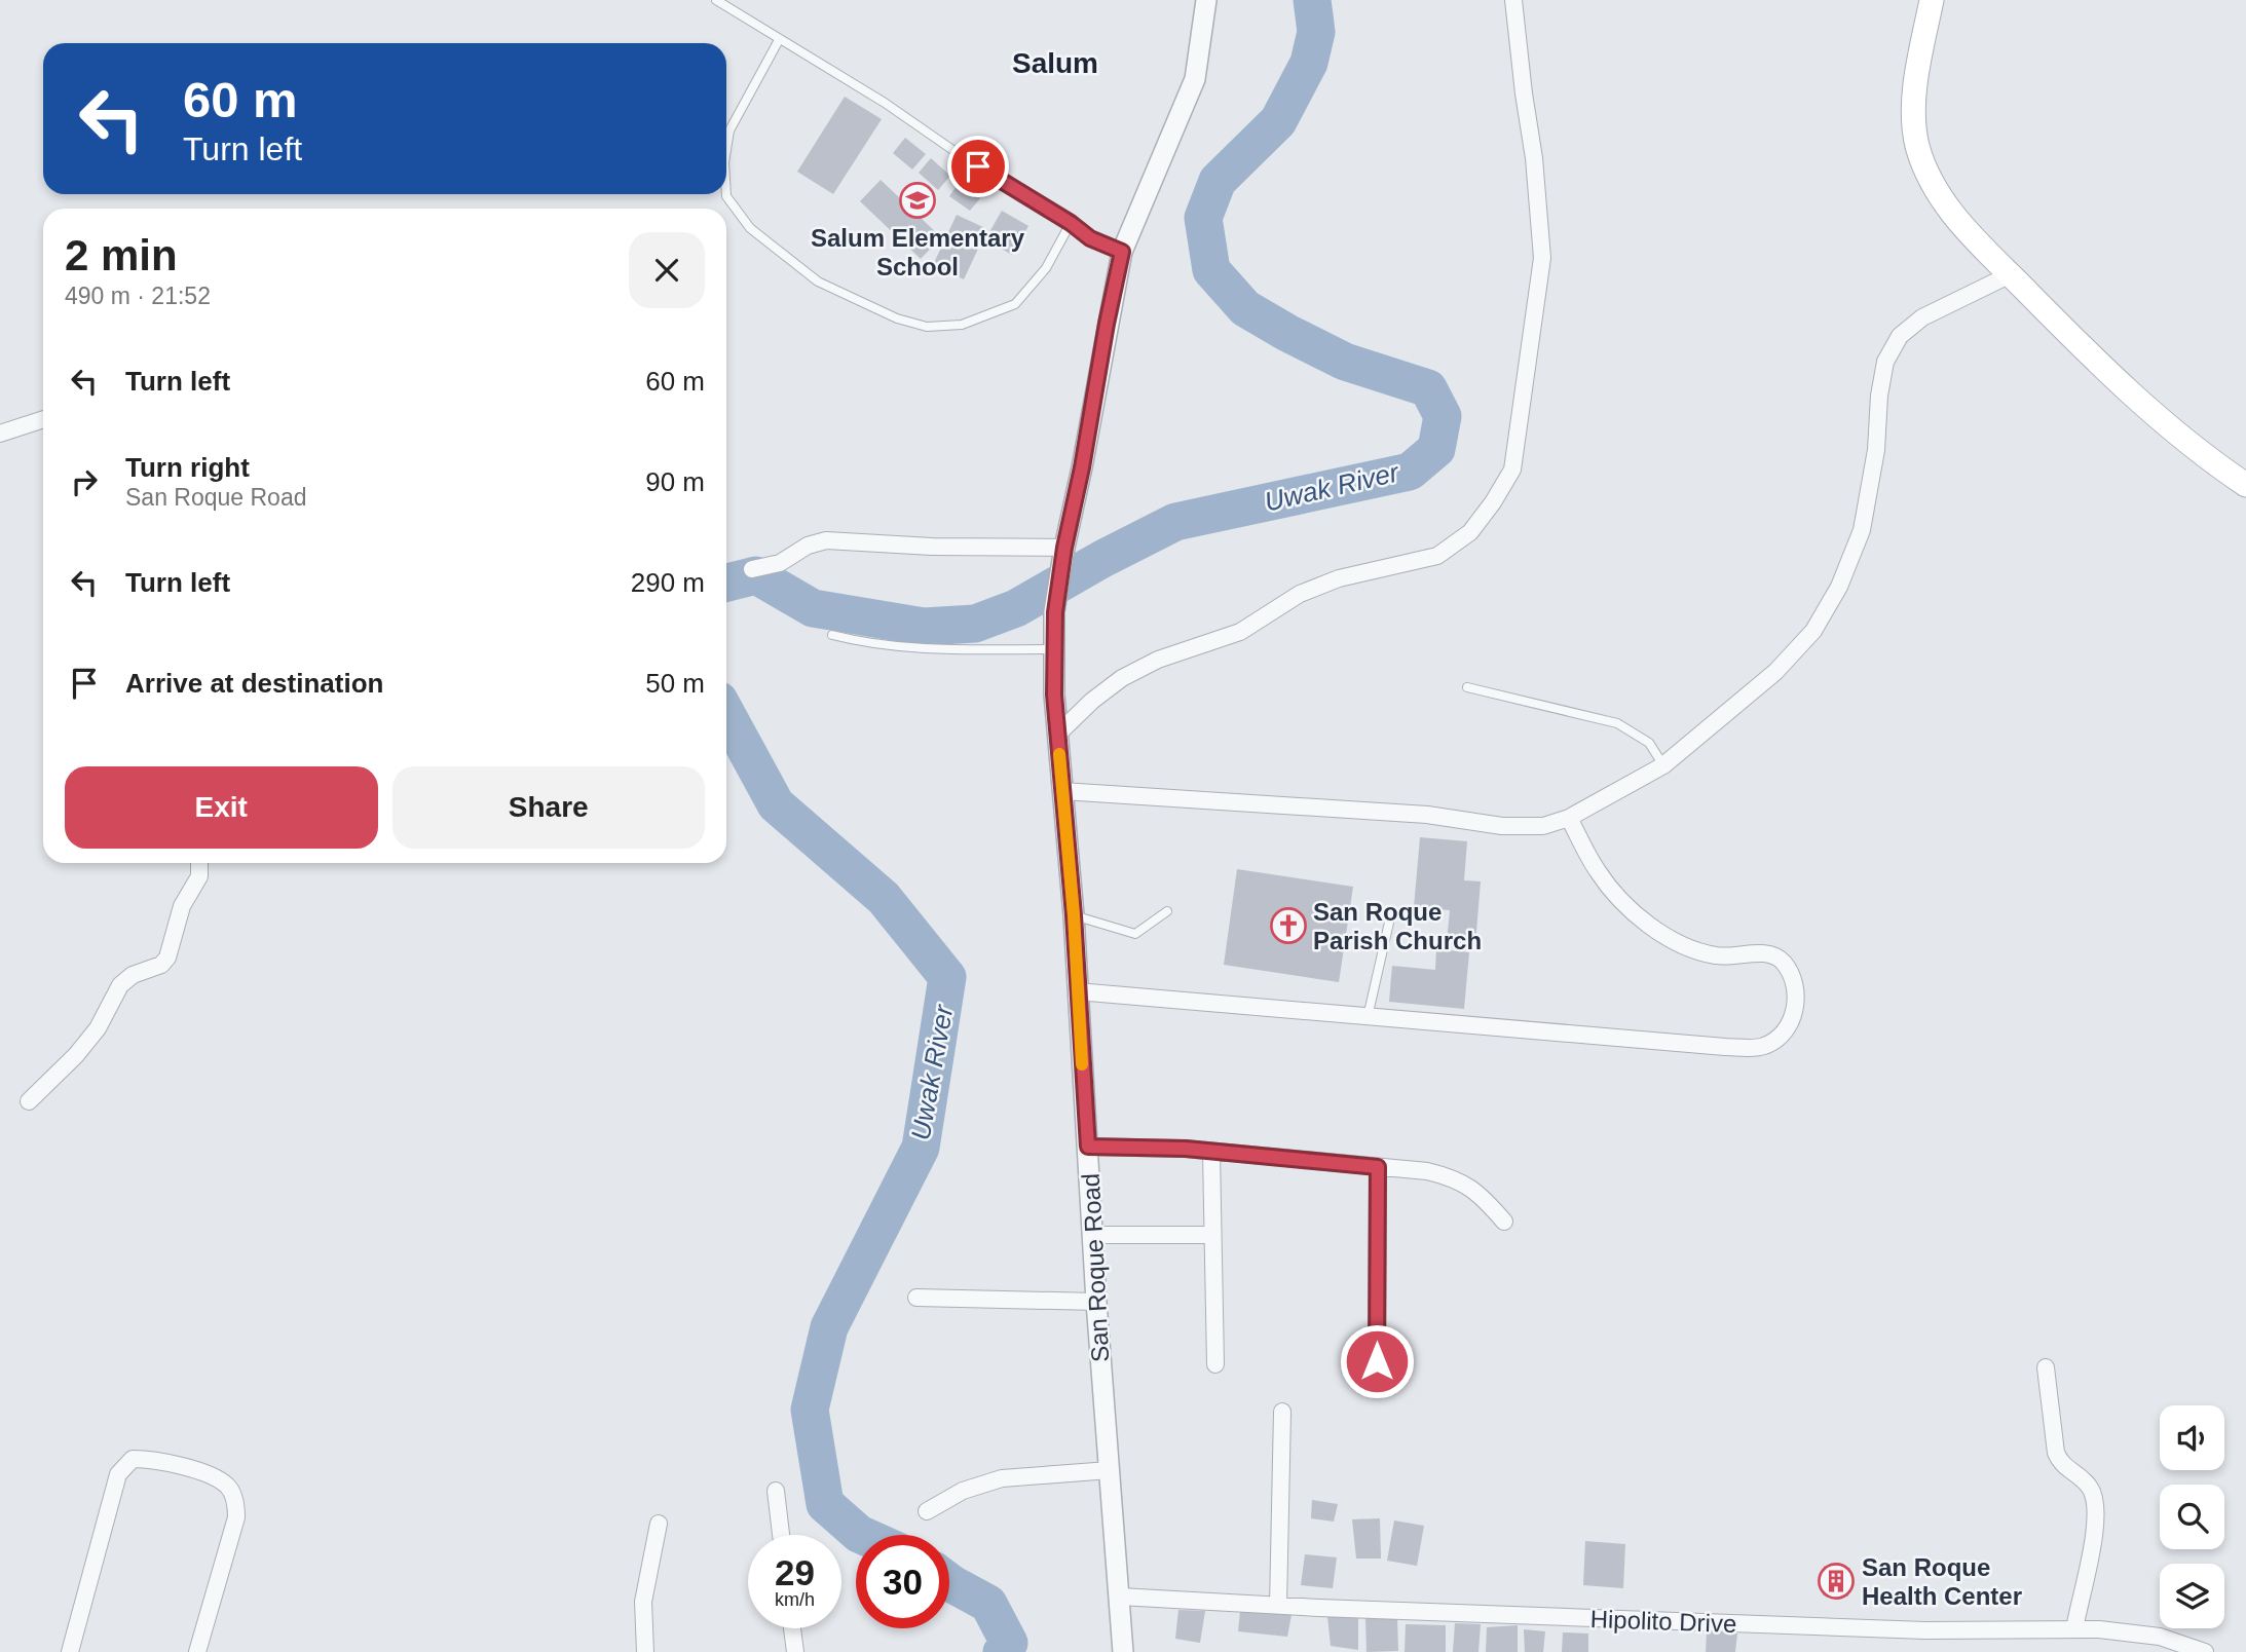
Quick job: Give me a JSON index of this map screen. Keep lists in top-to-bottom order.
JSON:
{
  "streets": {
    "street": ["San Roque Road", "Hipolito Drive"]
  },
  "crossings": [
    ["San Roque Road", "Hipolito Drive"]
  ],
  "districts": ["Salum"],
  "water": ["Uwak River"],
  "places": {
    "school or university": ["Salum Elementary School"],
    "church": ["San Roque Parish Church"],
    "building": ["San Roque Health Center"]
  },
  "page": {
    "turn": ["60 m", "Turn left"],
    "heading": ["2 min", "490 m · 21:52"],
    "list": [
      {
        "name": "Turn left",
        "value": "60 m"
      },
      {
        "name": "Turn right",
        "note": "San Roque Road",
        "value": "90 m"
      },
      {
        "name": "Turn left",
        "value": "290 m"
      },
      {
        "name": "Arrive at destination",
        "value": "50 m"
      }
    ],
    "buttons": ["Exit", "Share"],
    "speed": "29 km/h",
    "limit": "30"
  }
}
